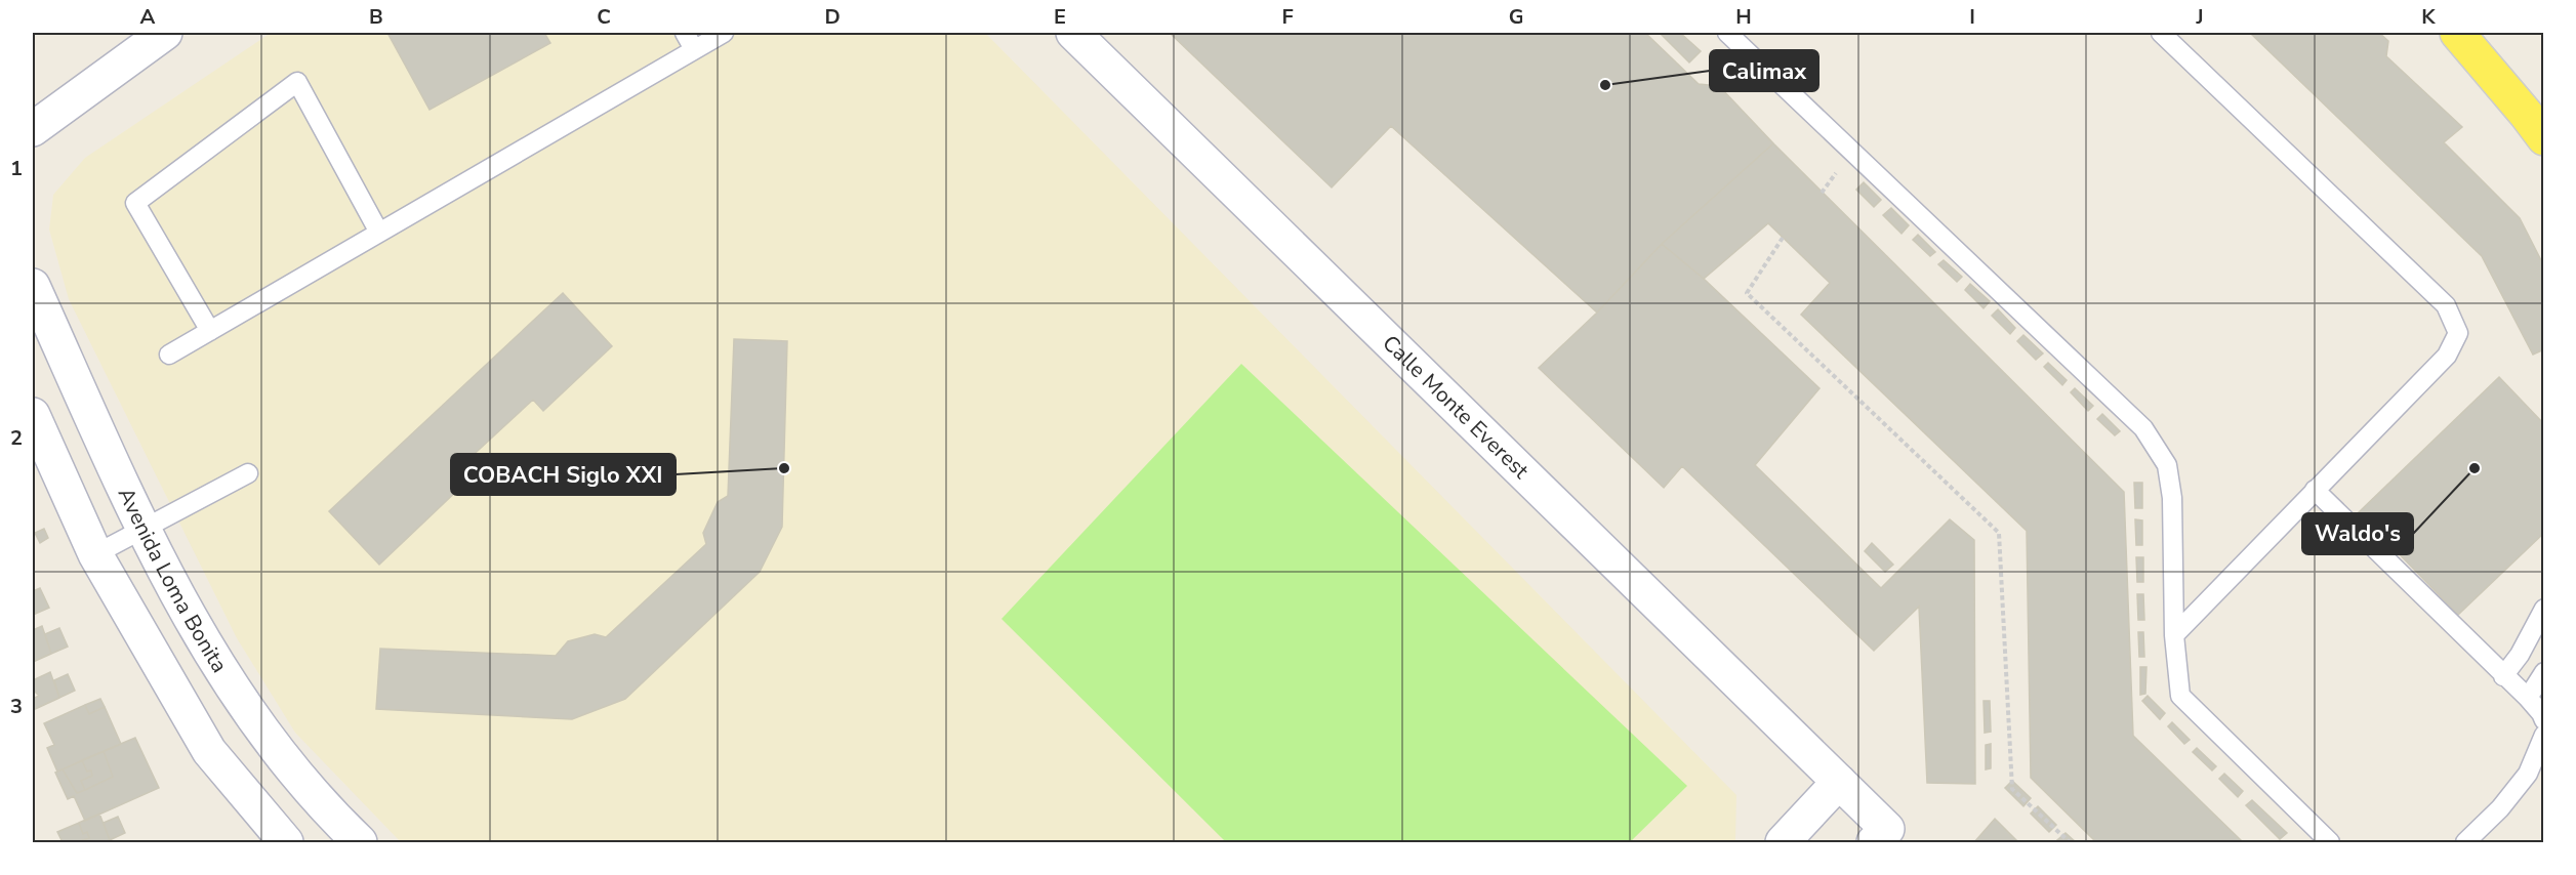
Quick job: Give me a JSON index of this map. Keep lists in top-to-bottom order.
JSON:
{
  "streets": {
    "main road": ["Calle Monte Everest", "Avenida Loma Bonita"]
  },
  "places": ["Calimax", "COBACH Siglo XXI", "Waldo's"],
  "grid": {
    "columns": [
      "A",
      "B",
      "C",
      "D",
      "E",
      "F",
      "G",
      "H",
      "I",
      "J",
      "K"
    ],
    "rows": ["1", "2", "3"]
  }
}
